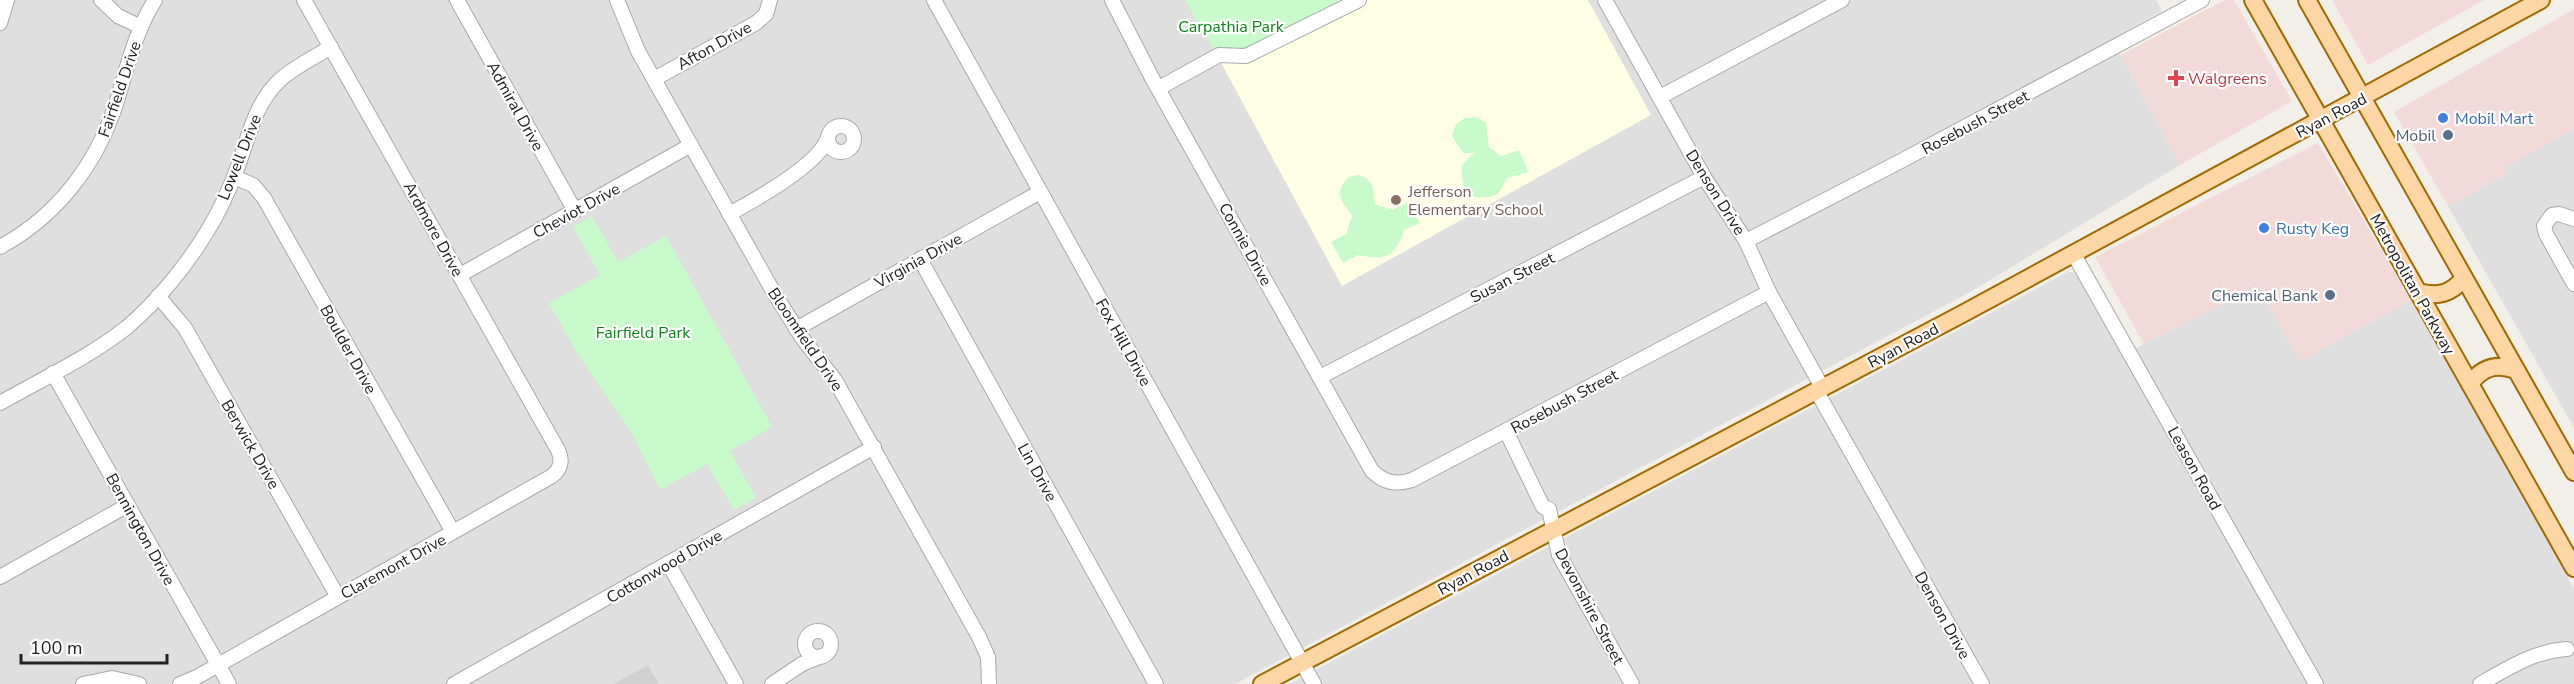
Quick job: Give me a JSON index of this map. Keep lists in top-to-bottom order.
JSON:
{
  "streets": {
    "main road": ["Ryan Road", "Metropolitan Parkway"],
    "street": [
      "Afton Drive",
      "Fairfield Drive",
      "Admiral Drive",
      "Rosebush Street",
      "Lowell Drive",
      "Denson Drive",
      "Cheviot Drive",
      "Ardmore Drive",
      "Connie Drive",
      "Virginia Drive",
      "Susan Street",
      "Bloomfield Drive",
      "Fox Hill Drive",
      "Boulder Drive",
      "Berwick Drive",
      "Leason Road",
      "Lin Drive",
      "Bennington Drive",
      "Claremont Drive",
      "Cottonwood Drive",
      "Devonshire Street"
    ]
  },
  "crossings": [
    ["Afton Drive", "Bloomfield Drive"],
    ["Admiral Drive", "Cheviot Drive"],
    ["Ryan Road", "Denson Drive"],
    ["Ryan Road", "Metropolitan Parkway"],
    ["Ryan Road", "Fox Hill Drive"],
    ["Ryan Road", "Leason Road"],
    ["Ryan Road", "Devonshire Street"],
    ["Rosebush Street", "Denson Drive"],
    ["Rosebush Street", "Connie Drive"],
    ["Rosebush Street", "Devonshire Street"],
    ["Lowell Drive", "Ardmore Drive"],
    ["Lowell Drive", "Boulder Drive"],
    ["Lowell Drive", "Berwick Drive"],
    ["Lowell Drive", "Bennington Drive"],
    ["Denson Drive", "Susan Street"],
    ["Cheviot Drive", "Ardmore Drive"],
    ["Cheviot Drive", "Bloomfield Drive"],
    ["Ardmore Drive", "Claremont Drive"],
    ["Connie Drive", "Susan Street"],
    ["Virginia Drive", "Bloomfield Drive"],
    ["Virginia Drive", "Fox Hill Drive"],
    ["Virginia Drive", "Lin Drive"],
    ["Bloomfield Drive", "Cottonwood Drive"],
    ["Boulder Drive", "Claremont Drive"],
    ["Berwick Drive", "Claremont Drive"],
    ["Bennington Drive", "Claremont Drive"]
  ],
  "parks": ["Carpathia Park", "Fairfield Park"],
  "places": {
    "health": ["Walgreens"],
    "other": [
      "Mobil Mart",
      "Mobil",
      "Jefferson Elementary School",
      "Rusty Keg",
      "Chemical Bank"
    ]
  },
  "scale_bar": "100 m"
}
